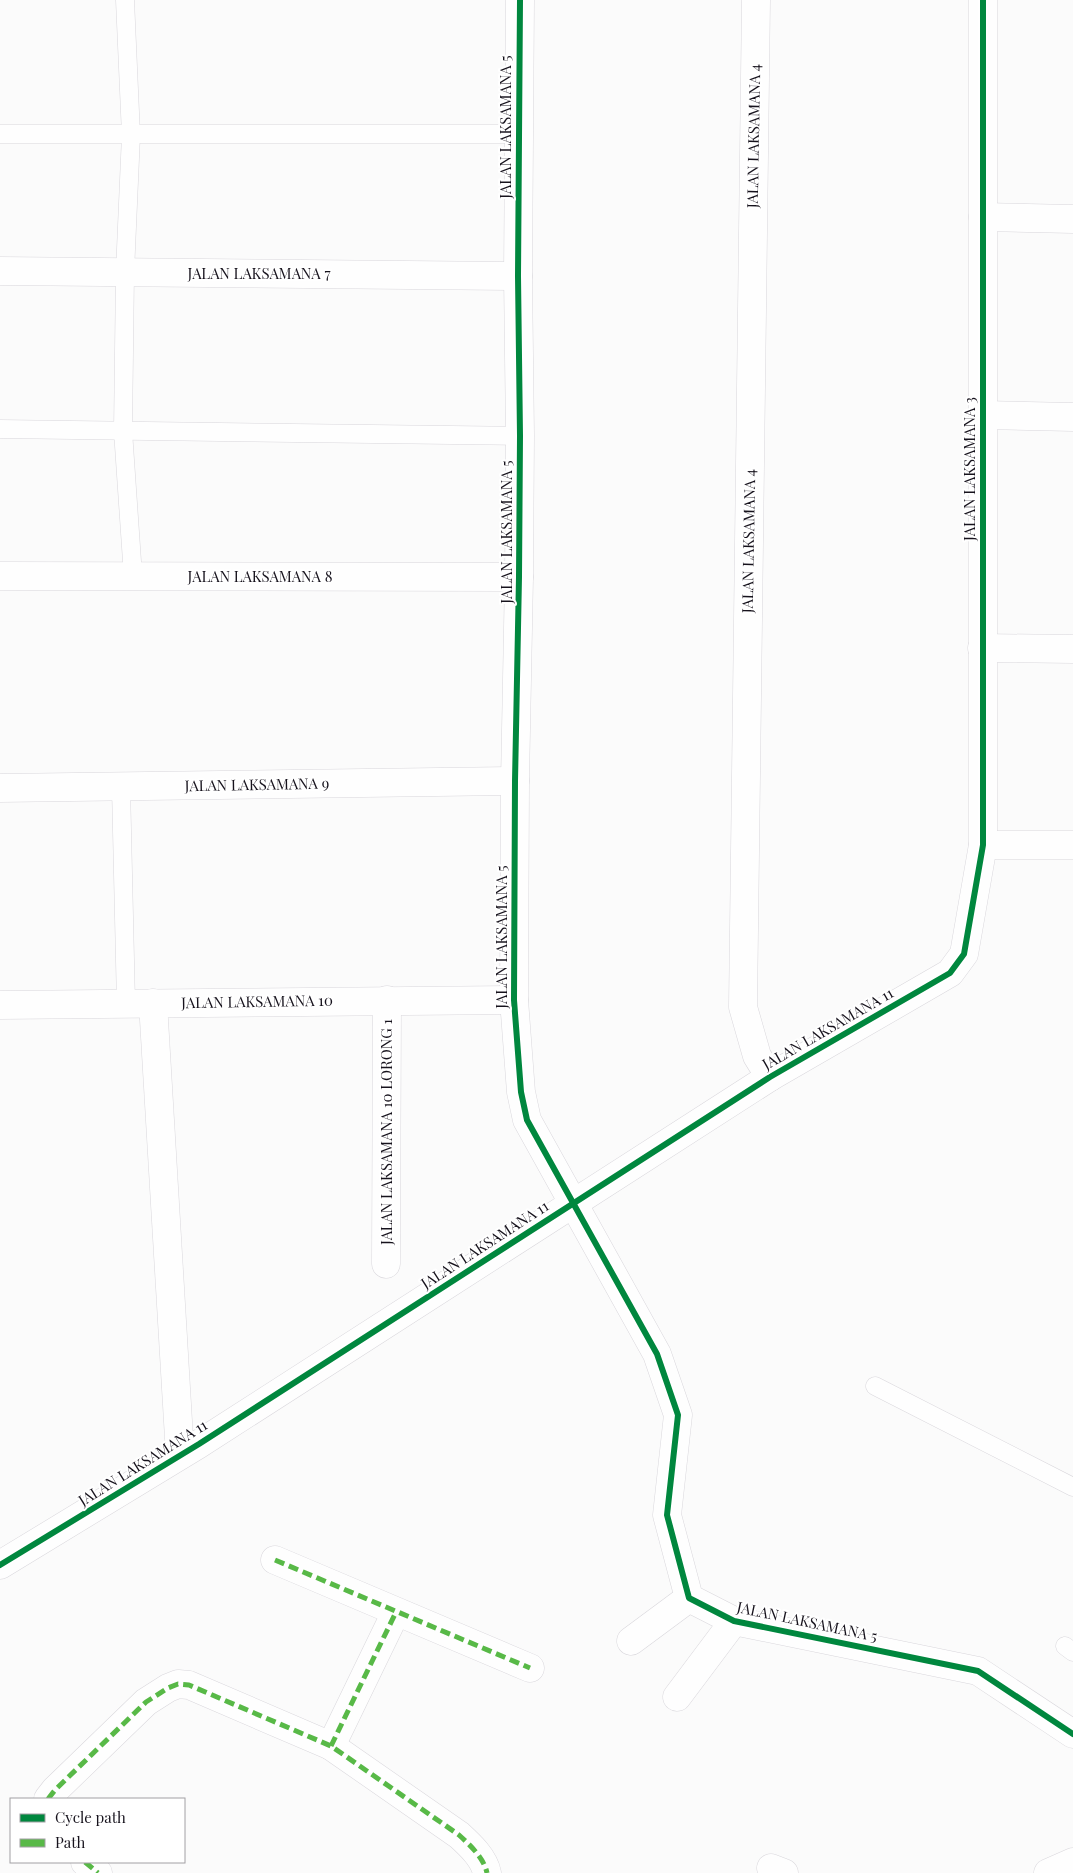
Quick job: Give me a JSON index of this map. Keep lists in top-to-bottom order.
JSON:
{
  "streets": {
    "street": [
      "JALAN LAKSAMANA 5",
      "JALAN LAKSAMANA 4",
      "JALAN LAKSAMANA 7",
      "JALAN LAKSAMANA 3",
      "JALAN LAKSAMANA 8",
      "JALAN LAKSAMANA 9",
      "JALAN LAKSAMANA 10",
      "JALAN LAKSAMANA 11",
      "JALAN LAKSAMANA 10 LORONG 1"
    ]
  },
  "crossings": [
    ["JALAN LAKSAMANA 5", "JALAN LAKSAMANA 7"],
    ["JALAN LAKSAMANA 5", "JALAN LAKSAMANA 8"],
    ["JALAN LAKSAMANA 5", "JALAN LAKSAMANA 9"],
    ["JALAN LAKSAMANA 5", "JALAN LAKSAMANA 10"],
    ["JALAN LAKSAMANA 5", "JALAN LAKSAMANA 11"],
    ["JALAN LAKSAMANA 4", "JALAN LAKSAMANA 11"],
    ["JALAN LAKSAMANA 3", "JALAN LAKSAMANA 11"],
    ["JALAN LAKSAMANA 10", "JALAN LAKSAMANA 10 LORONG 1"]
  ],
  "legend": ["Cycle path", "Path"]
}
